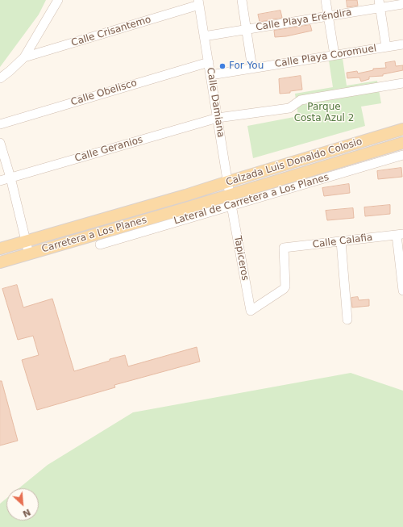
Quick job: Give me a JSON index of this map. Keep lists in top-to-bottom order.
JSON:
{
  "streets": {
    "main road": ["Calzada Luis Donaldo Colosio", "Carretera a Los Planes"],
    "street": [
      "Calle Playa Eréndira",
      "Calle Crisantemo",
      "Calle Playa Coromuel",
      "Calle Obelisco",
      "Calle Damiana",
      "Calle Geranios",
      "Lateral de Carretera a Los Planes",
      "Calle Calafia",
      "Tapiceros"
    ]
  },
  "crossings": [
    ["Calle Playa Eréndira", "Calle Damiana"],
    ["Calle Crisantemo", "Calle Damiana"],
    ["Calle Playa Coromuel", "Calle Damiana"],
    ["Calle Obelisco", "Calle Damiana"],
    ["Calle Damiana", "Calle Geranios"],
    ["Calle Damiana", "Calzada Luis Donaldo Colosio"],
    ["Calle Damiana", "Lateral de Carretera a Los Planes"],
    ["Calle Damiana", "Tapiceros"],
    ["Calzada Luis Donaldo Colosio", "Lateral de Carretera a Los Planes"],
    ["Calzada Luis Donaldo Colosio", "Carretera a Los Planes"],
    ["Calzada Luis Donaldo Colosio", "Tapiceros"],
    ["Lateral de Carretera a Los Planes", "Tapiceros"],
    ["Calle Calafia", "Tapiceros"]
  ],
  "parks": ["Parque Costa Azul 2"],
  "places": ["For You"],
  "north": "bottom right"
}
